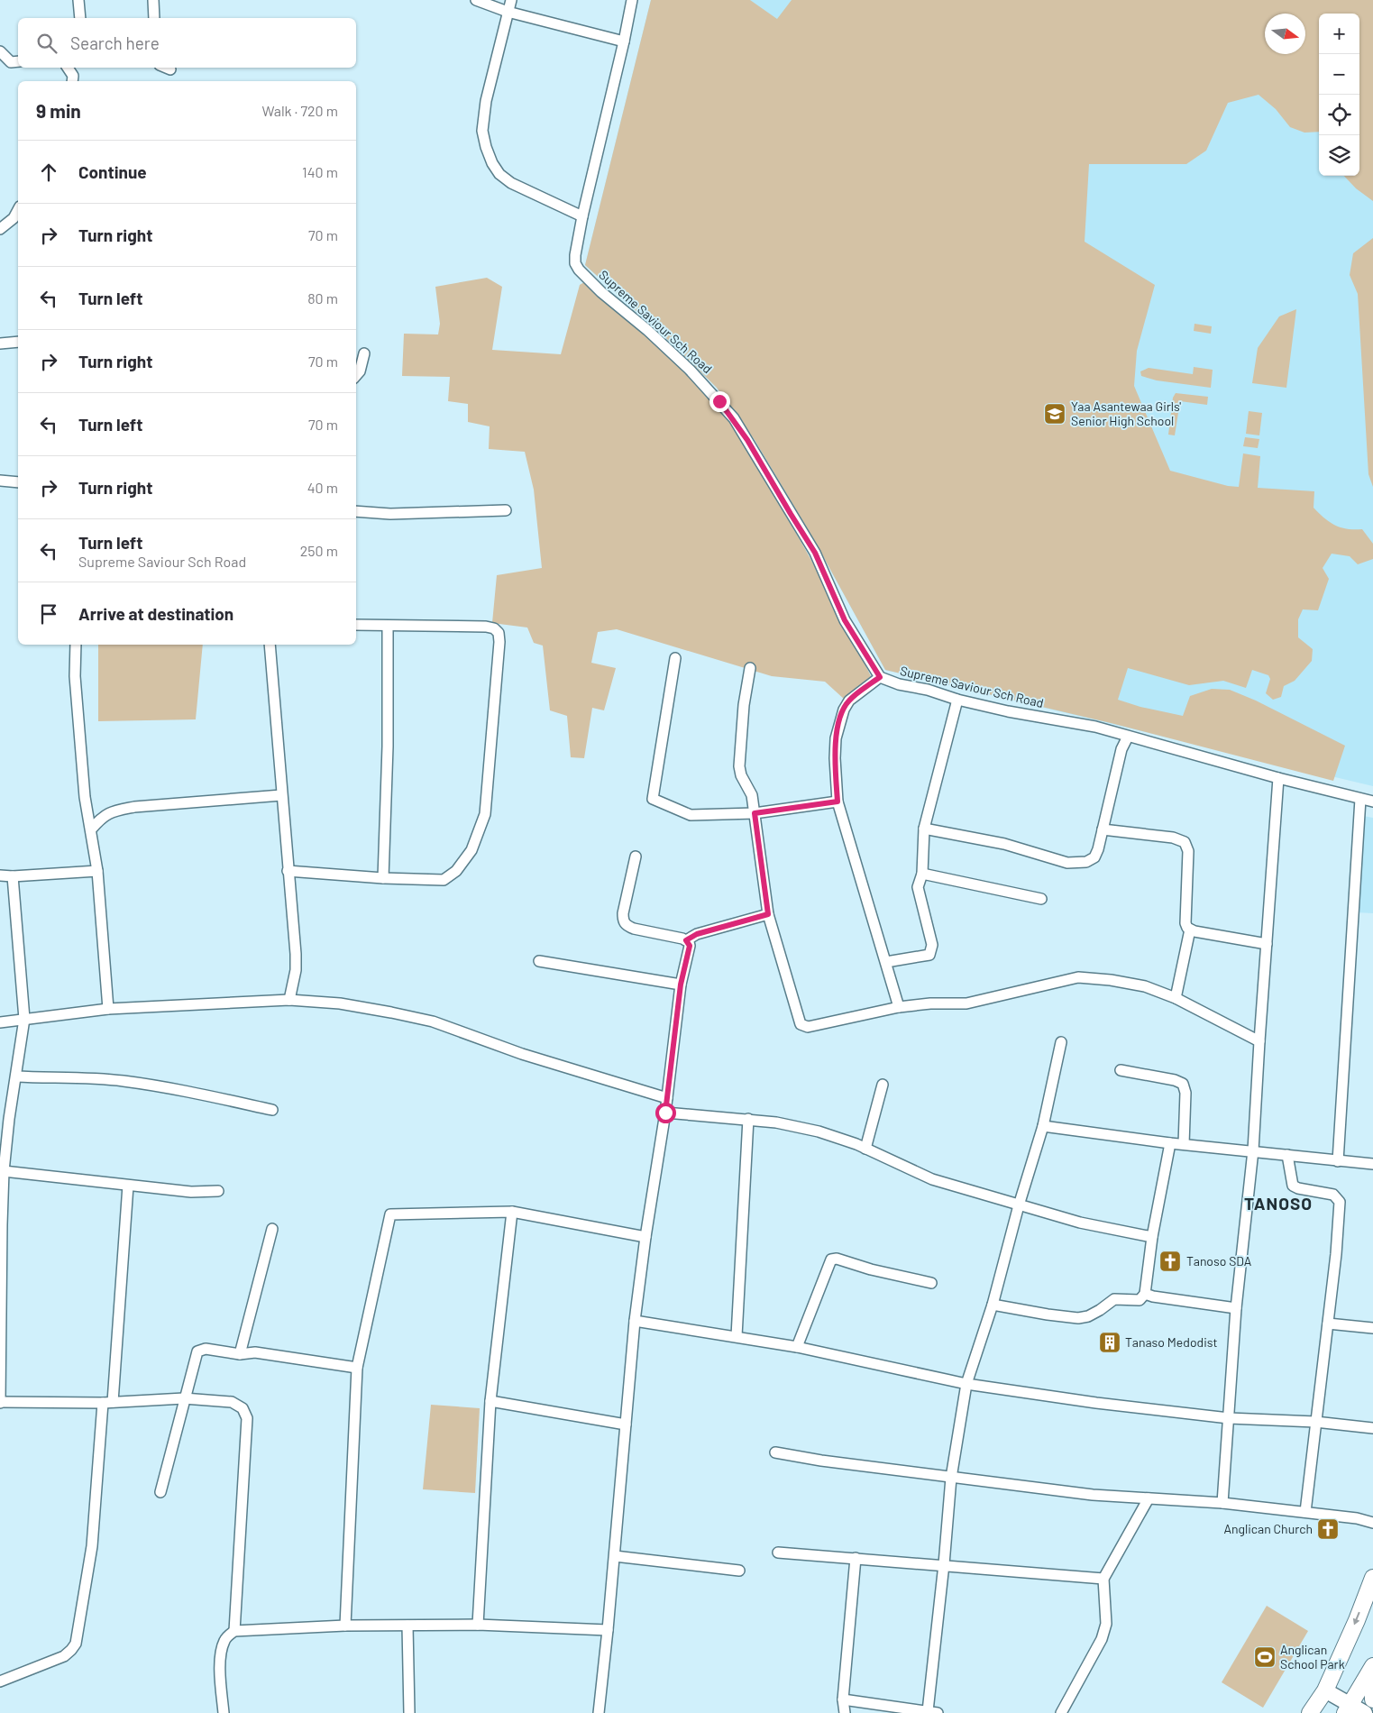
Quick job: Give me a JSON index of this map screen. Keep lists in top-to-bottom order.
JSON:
{
  "streets": {
    "street": ["Supreme Saviour Sch Road"]
  },
  "districts": ["TANOSO"],
  "places": {
    "school or university": ["Yaa Asantewaa Girls' Senior High School"],
    "church": ["Tanoso SDA", "Anglican Church"],
    "building": ["Tanaso Medodist"],
    "sports": ["Anglican School Park"]
  },
  "north": "right",
  "page": {
    "map_buttons": ["+", "−"],
    "search": "Search here",
    "heading": ["9 min", "Walk · 720 m"],
    "list": [
      ["Continue", "140 m"],
      ["Turn right", "70 m"],
      ["Turn left", "80 m"],
      ["Turn right", "70 m"],
      ["Turn left", "70 m"],
      ["Turn right", "40 m"],
      ["Turn left", "Supreme Saviour Sch Road", "250 m"],
      "Arrive at destination"
    ]
  }
}
